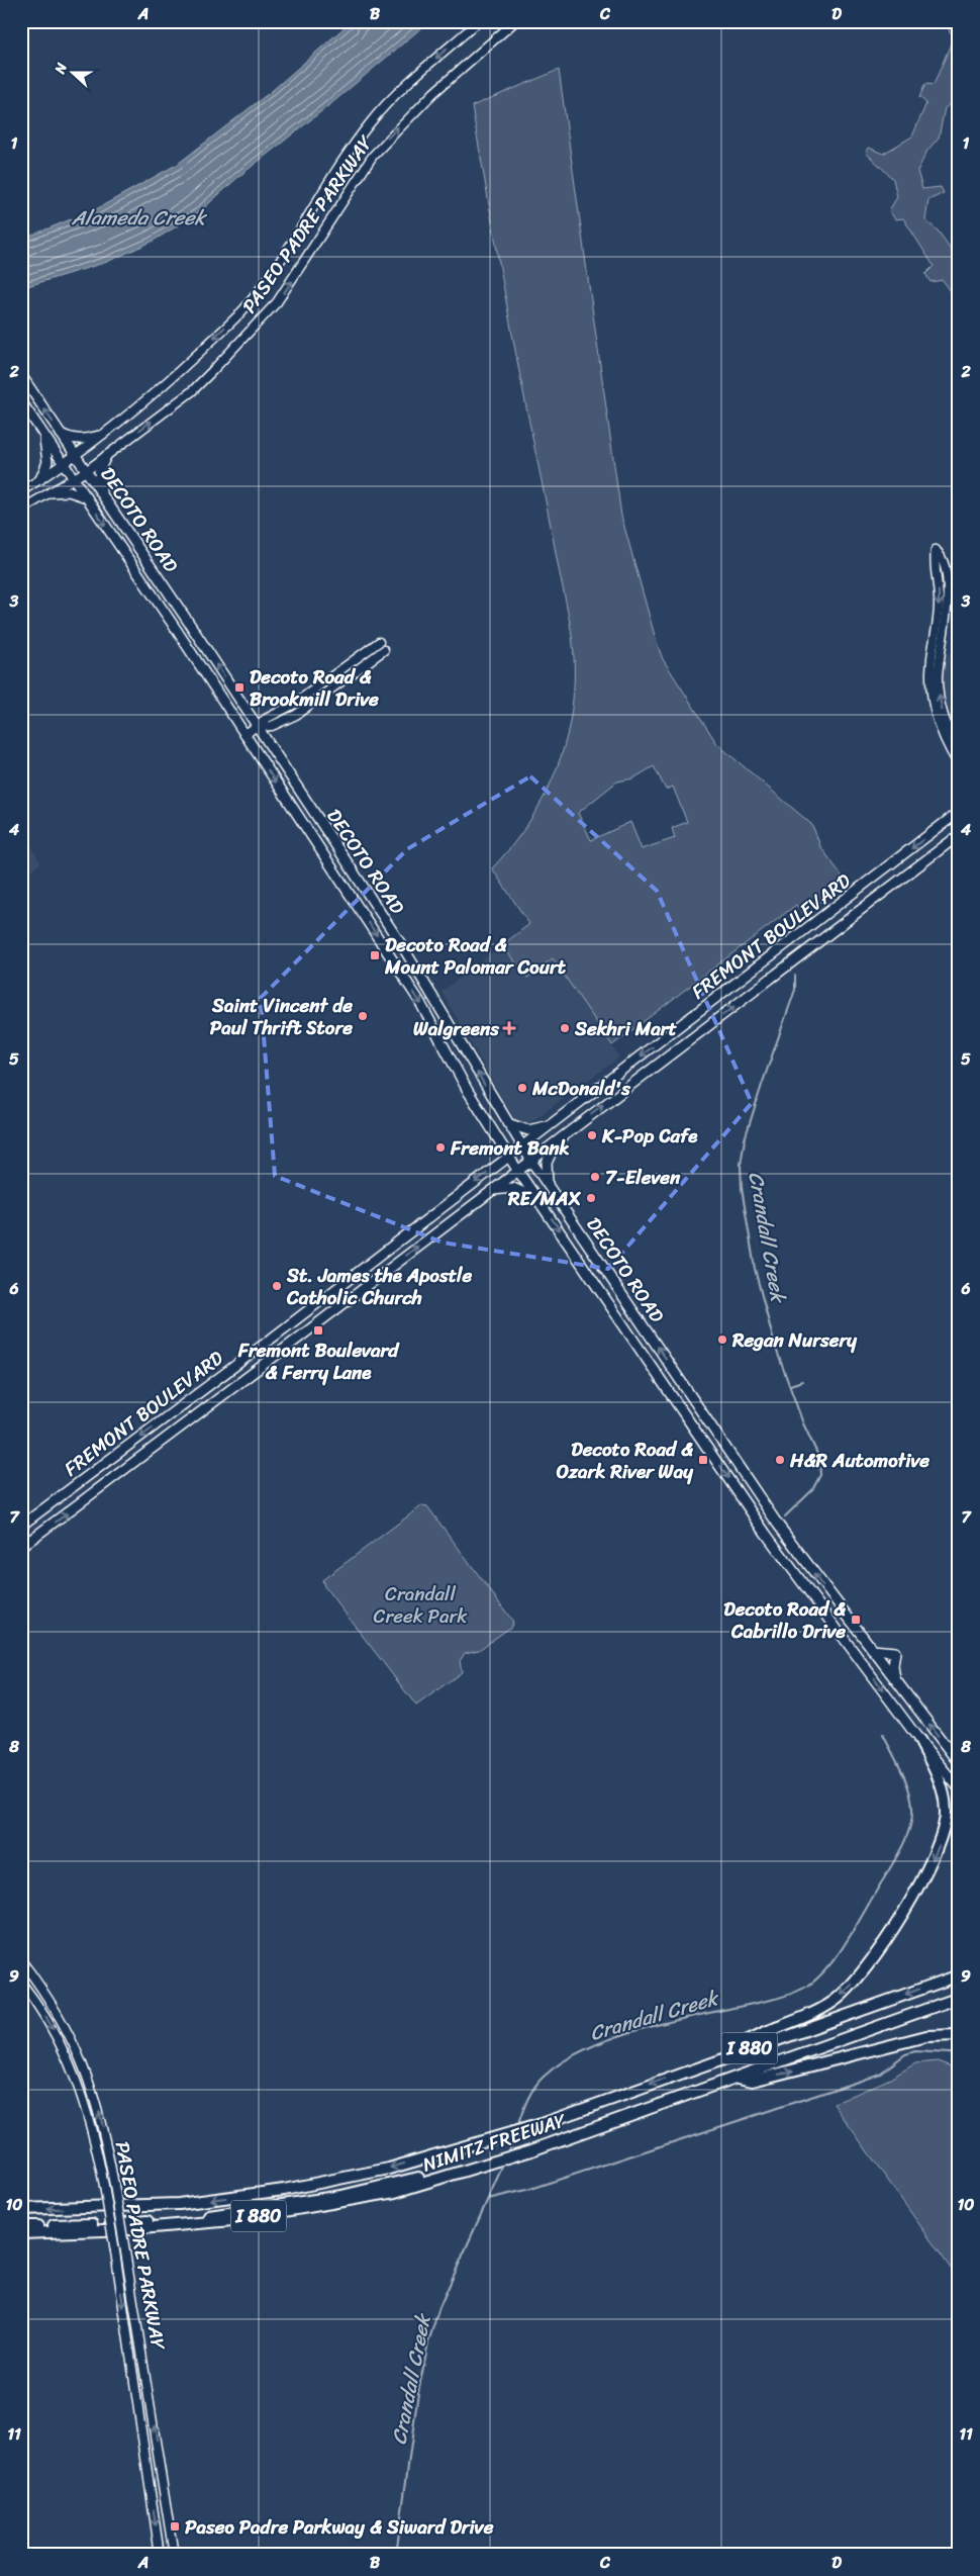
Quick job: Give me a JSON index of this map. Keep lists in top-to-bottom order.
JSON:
{
  "streets": {
    "highway": ["I 880", "NIMITZ FREEWAY"],
    "main road": ["PASEO PADRE PARKWAY", "DECOTO ROAD", "FREMONT BOULEVARD"]
  },
  "crossings": [
    ["PASEO PADRE PARKWAY", "DECOTO ROAD"],
    ["DECOTO ROAD", "FREMONT BOULEVARD"],
    ["I 880", "NIMITZ FREEWAY"]
  ],
  "water": ["Alameda Creek", "Crandall Creek"],
  "parks": ["Crandall Creek Park"],
  "places": {
    "transit": [
      "Decoto Road & Brookmill Drive",
      "Decoto Road & Mount Palomar Court",
      "Fremont Boulevard & Ferry Lane",
      "Decoto Road & Ozark River Way",
      "Decoto Road & Cabrillo Drive",
      "Paseo Padre Parkway & Siward Drive"
    ],
    "other": [
      "Saint Vincent de Paul Thrift Store",
      "Sekhri Mart",
      "McDonald's",
      "K-Pop Cafe",
      "Fremont Bank",
      "7-Eleven",
      "RE/MAX",
      "St. James the Apostle Catholic Church",
      "Regan Nursery",
      "H&R Automotive"
    ],
    "health": ["Walgreens"]
  },
  "north": "left",
  "grid": {
    "columns": [
      "A",
      "B",
      "C",
      "D"
    ],
    "rows": [
      "1",
      "2",
      "3",
      "4",
      "5",
      "6",
      "7",
      "8",
      "9",
      "10",
      "11"
    ]
  }
}
